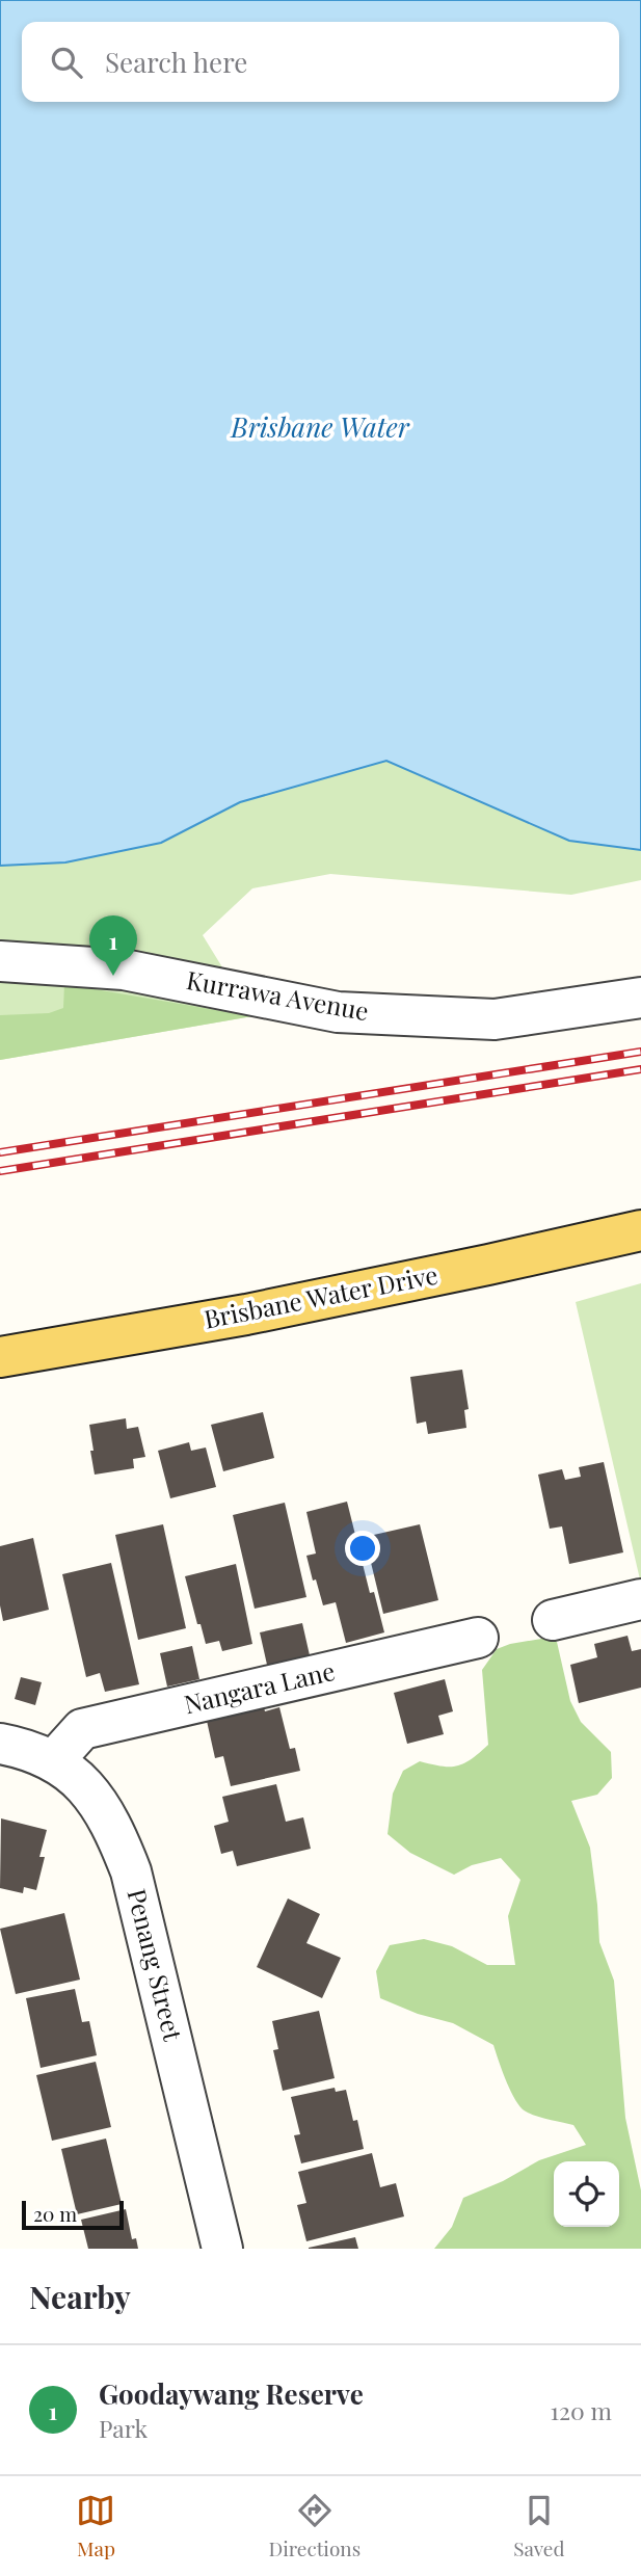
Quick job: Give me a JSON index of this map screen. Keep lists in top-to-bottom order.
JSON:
{
  "streets": {
    "main road": ["Brisbane Water Drive"],
    "street": ["Kurrawa Avenue", "Nangara Lane", "Penang Street"]
  },
  "crossings": [
    ["Nangara Lane", "Penang Street"]
  ],
  "water": ["Brisbane Water"],
  "scale_bar": "20 m",
  "page": {
    "search": "Search here",
    "pins": "1",
    "scale": "20 m",
    "heading": "Nearby",
    "list": [
      {
        "mark": "1",
        "name": "Goodaywang Reserve",
        "note": "Park",
        "value": "120 m"
      }
    ],
    "nav": ["Map", "Directions", "Saved"]
  }
}
